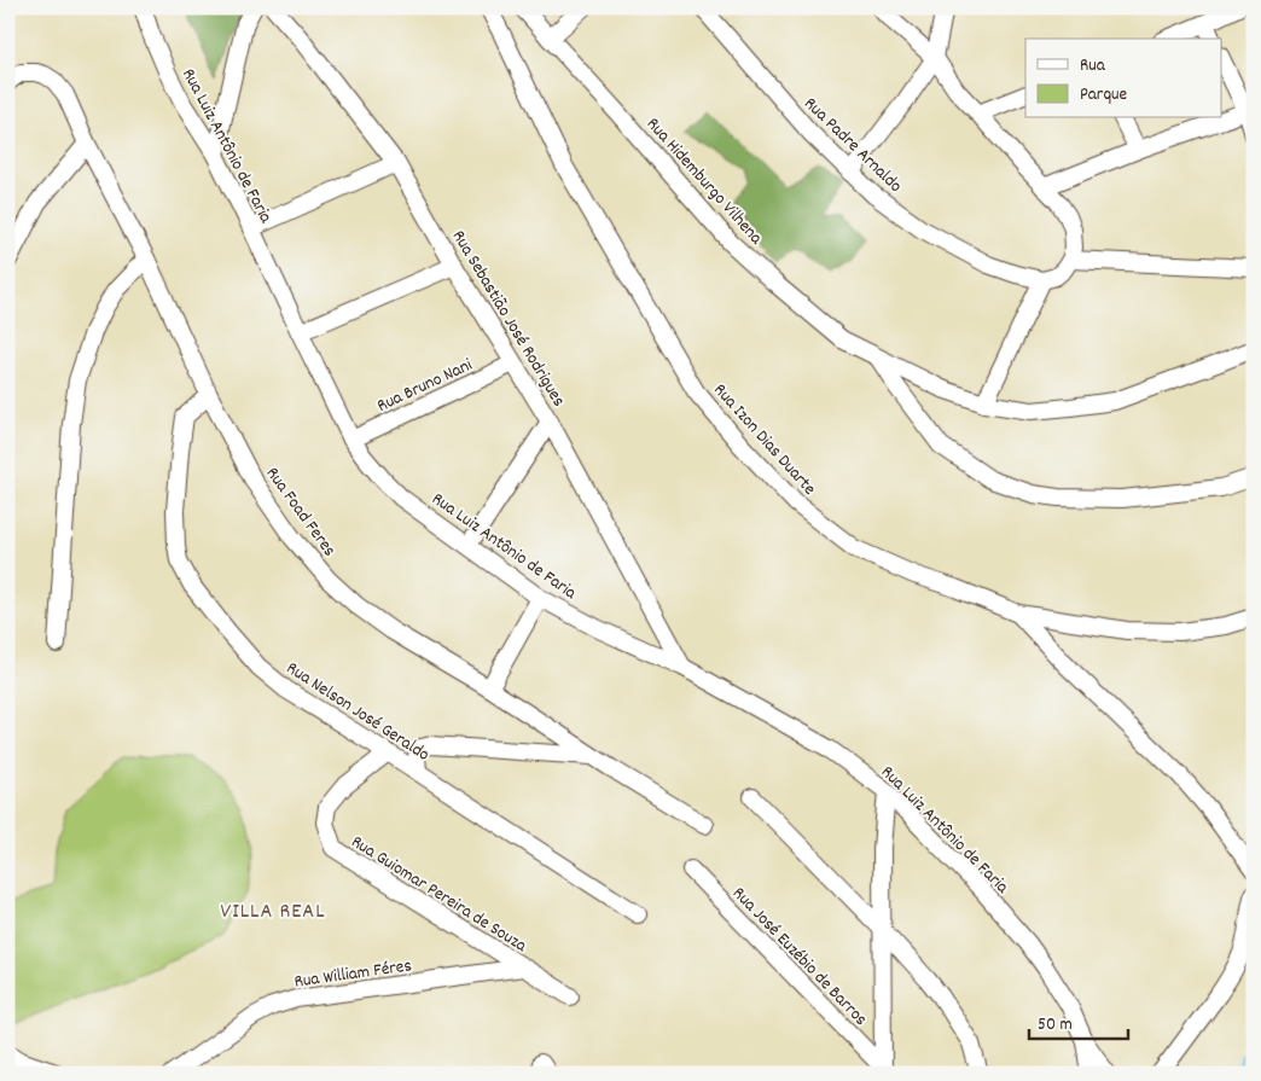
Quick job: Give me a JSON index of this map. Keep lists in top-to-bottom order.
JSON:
{
  "streets": {
    "street": [
      "Rua Padre Arnaldo",
      "Rua Luiz Antônio de Faria",
      "Rua Hidemburgo Vilhena",
      "Rua Sebastião José Rodrigues",
      "Rua Bruno Nani",
      "Rua Izon Dias Duarte",
      "Rua Foad Feres",
      "Rua Nelson José Geraldo",
      "Rua Guiomar Pereira de Souza",
      "Rua José Euzébio de Barros",
      "Rua William Féres"
    ]
  },
  "crossings": [
    ["Rua Luiz Antônio de Faria", "Rua Sebastião José Rodrigues"],
    ["Rua Luiz Antônio de Faria", "Rua Bruno Nani"],
    ["Rua Sebastião José Rodrigues", "Rua Bruno Nani"],
    ["Rua Foad Feres", "Rua Nelson José Geraldo"],
    ["Rua Nelson José Geraldo", "Rua Guiomar Pereira de Souza"],
    ["Rua Guiomar Pereira de Souza", "Rua William Féres"]
  ],
  "districts": ["VILLA REAL"],
  "legend": ["Rua", "Parque"],
  "scale_bar": "50 m"
}
